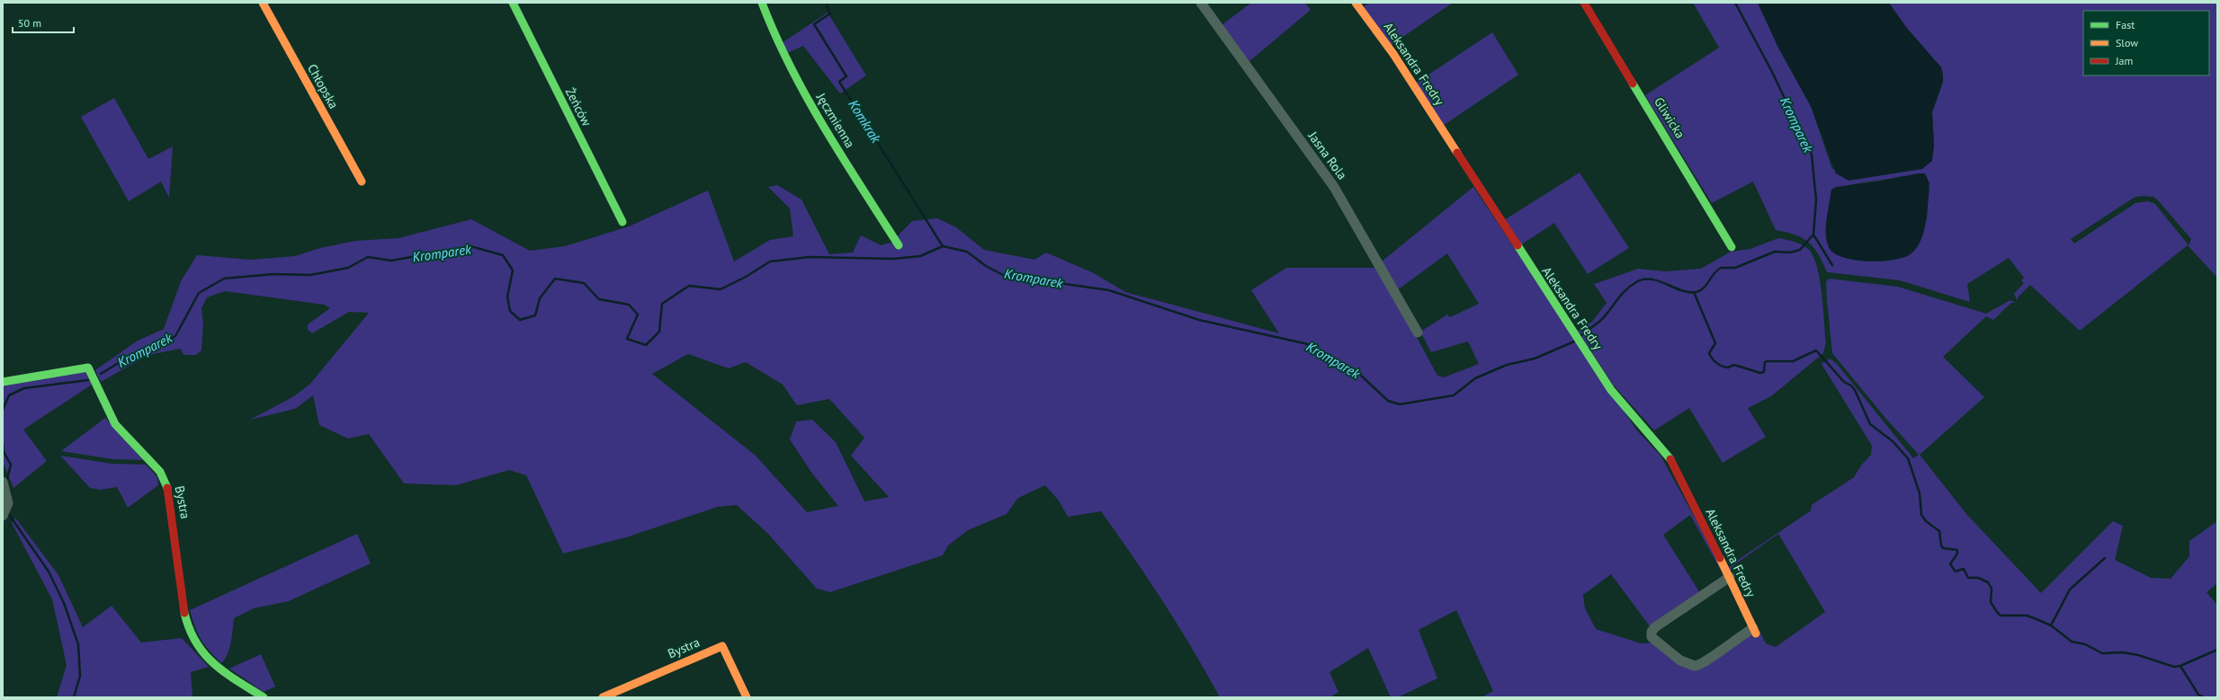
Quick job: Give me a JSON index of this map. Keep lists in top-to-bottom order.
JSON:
{
  "streets": {
    "street": [
      "Aleksandra Fredry",
      "Chłopska",
      "Żeńców",
      "Gliwicka",
      "Jęczmienna",
      "Jasna Rola",
      "Bystra"
    ]
  },
  "water": ["Komkrak", "Kromparek"],
  "legend": ["Fast", "Slow", "Jam"],
  "scale_bar": "50 m"
}
